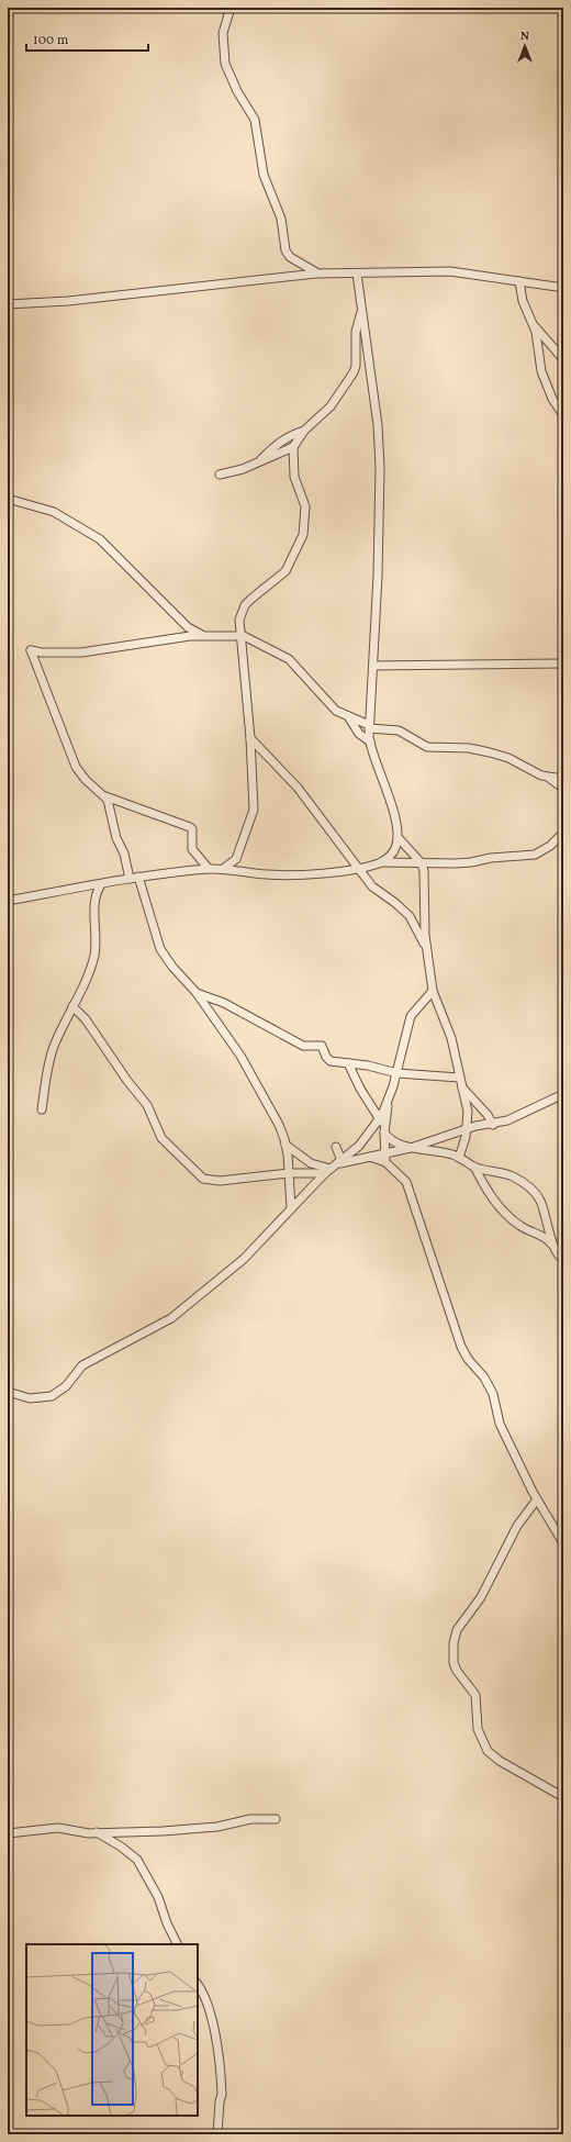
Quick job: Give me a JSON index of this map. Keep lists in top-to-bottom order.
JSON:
{
  "scale_bar": "100 m",
  "north": "top"
}
